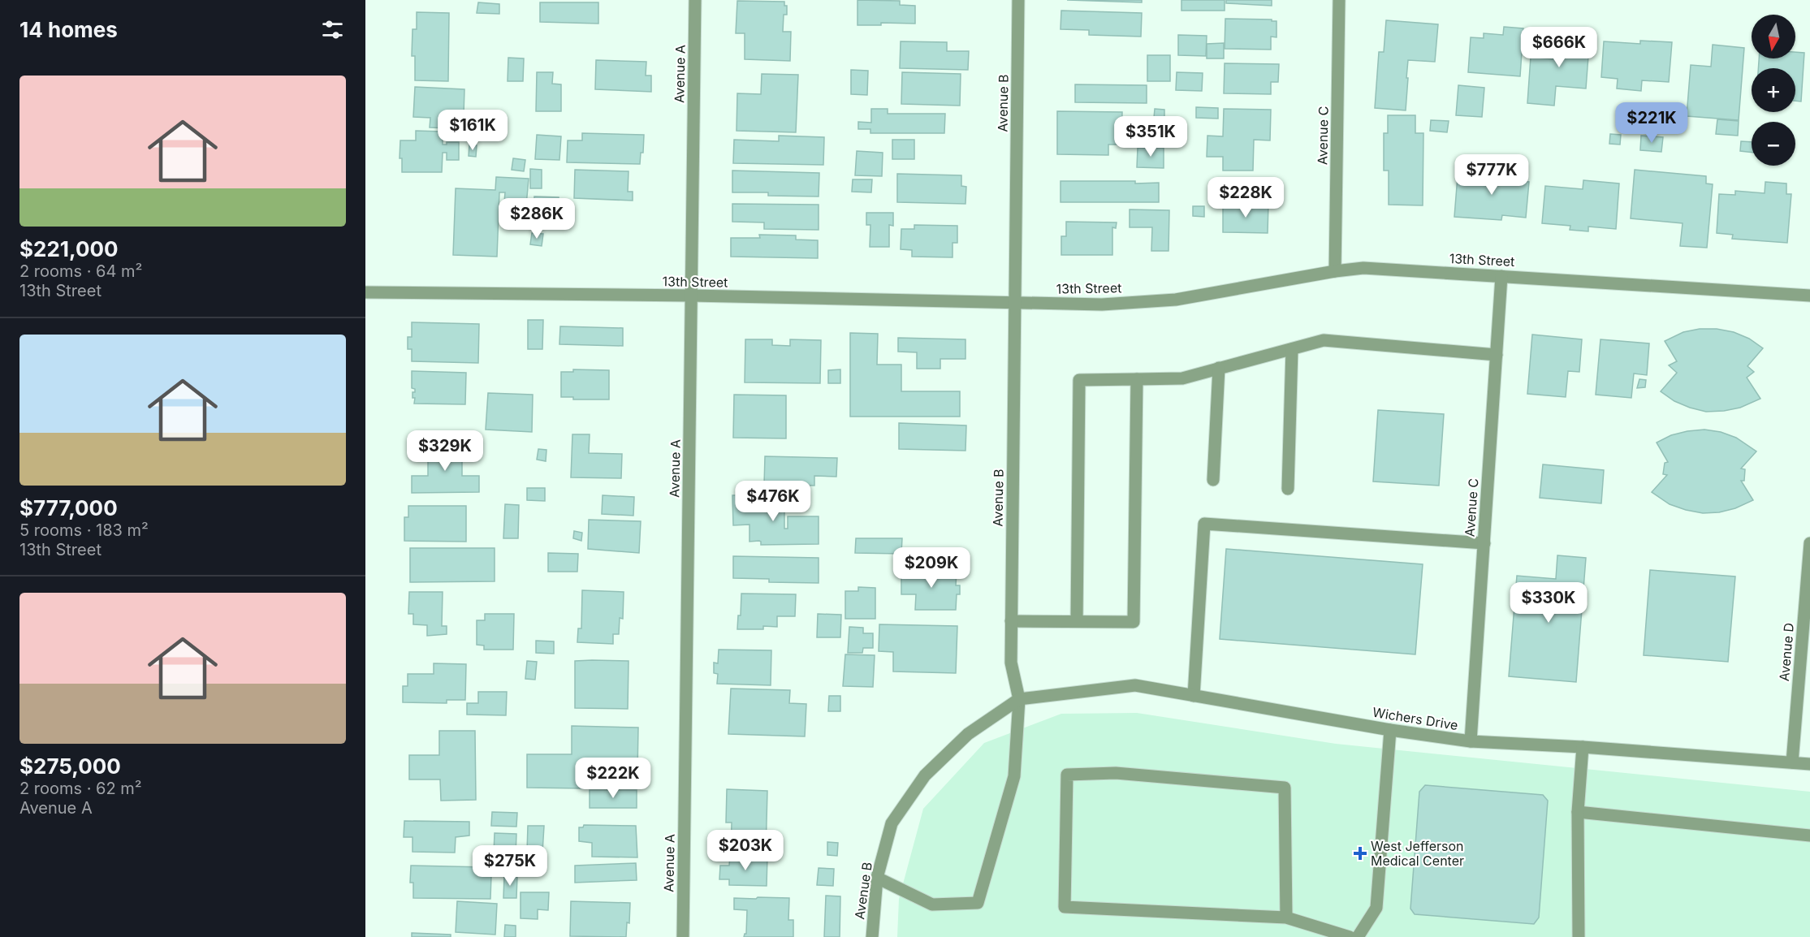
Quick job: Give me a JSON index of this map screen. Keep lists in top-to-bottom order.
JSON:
{
  "streets": {
    "street": [
      "Avenue A",
      "Avenue B",
      "Avenue C",
      "13th Street",
      "Avenue D",
      "Wichers Drive"
    ]
  },
  "crossings": [
    ["Avenue A", "13th Street"],
    ["Avenue B", "13th Street"],
    ["Avenue B", "Wichers Drive"],
    ["Avenue C", "13th Street"],
    ["Avenue C", "Wichers Drive"],
    ["Avenue D", "Wichers Drive"]
  ],
  "places": {
    "health": ["West Jefferson Medical Center"]
  },
  "north": "bottom",
  "page": {
    "heading": "14 homes",
    "map_buttons": ["+", "−"],
    "price": [
      "$666K",
      "$221K",
      "$161K",
      "$351K",
      "$777K",
      "$228K",
      "$286K",
      "$329K",
      "$476K",
      "$209K",
      "$330K",
      "$222K",
      "$203K",
      "$275K"
    ],
    "list": [
      {
        "name": "$221,000",
        "note": "2 rooms · 64 m² · 13th Street"
      },
      {
        "name": "$777,000",
        "note": "5 rooms · 183 m² · 13th Street"
      },
      {
        "name": "$275,000",
        "note": "2 rooms · 62 m² · Avenue A"
      }
    ]
  }
}
